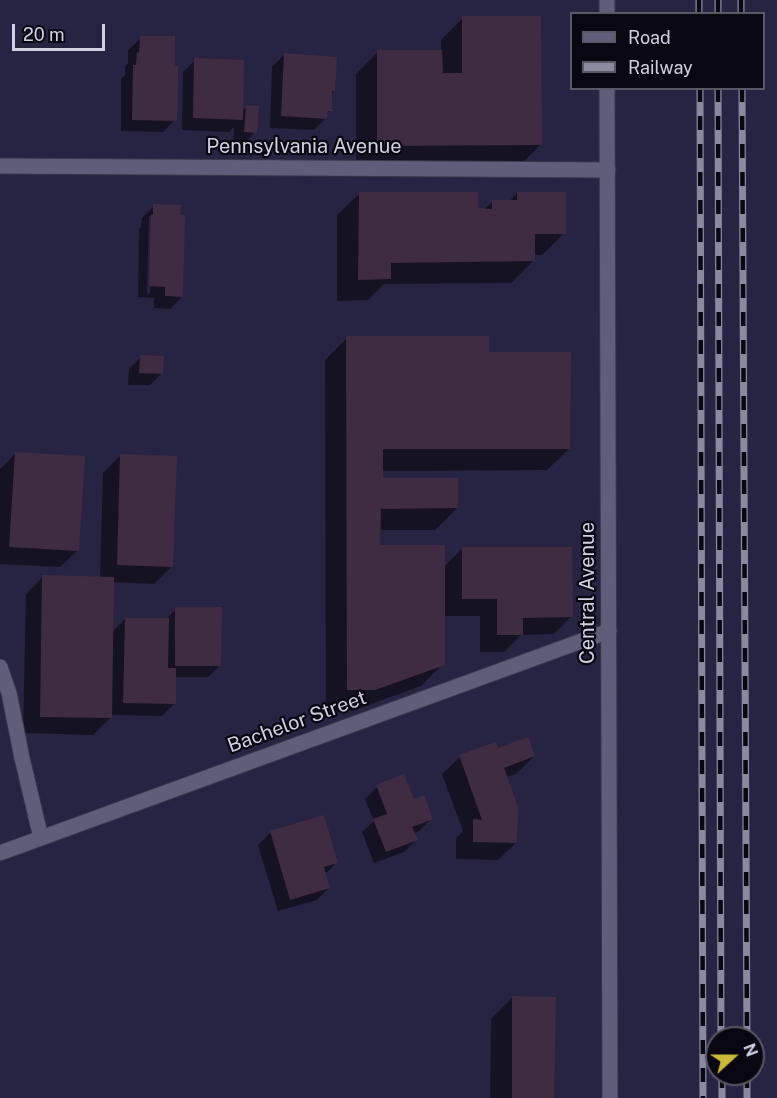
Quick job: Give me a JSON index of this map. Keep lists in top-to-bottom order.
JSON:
{
  "streets": {
    "street": ["Pennsylvania Avenue", "Central Avenue", "Bachelor Street"]
  },
  "crossings": [
    ["Pennsylvania Avenue", "Central Avenue"],
    ["Central Avenue", "Bachelor Street"]
  ],
  "legend": ["Road", "Railway"],
  "scale_bar": "20 m",
  "north": "right"
}
